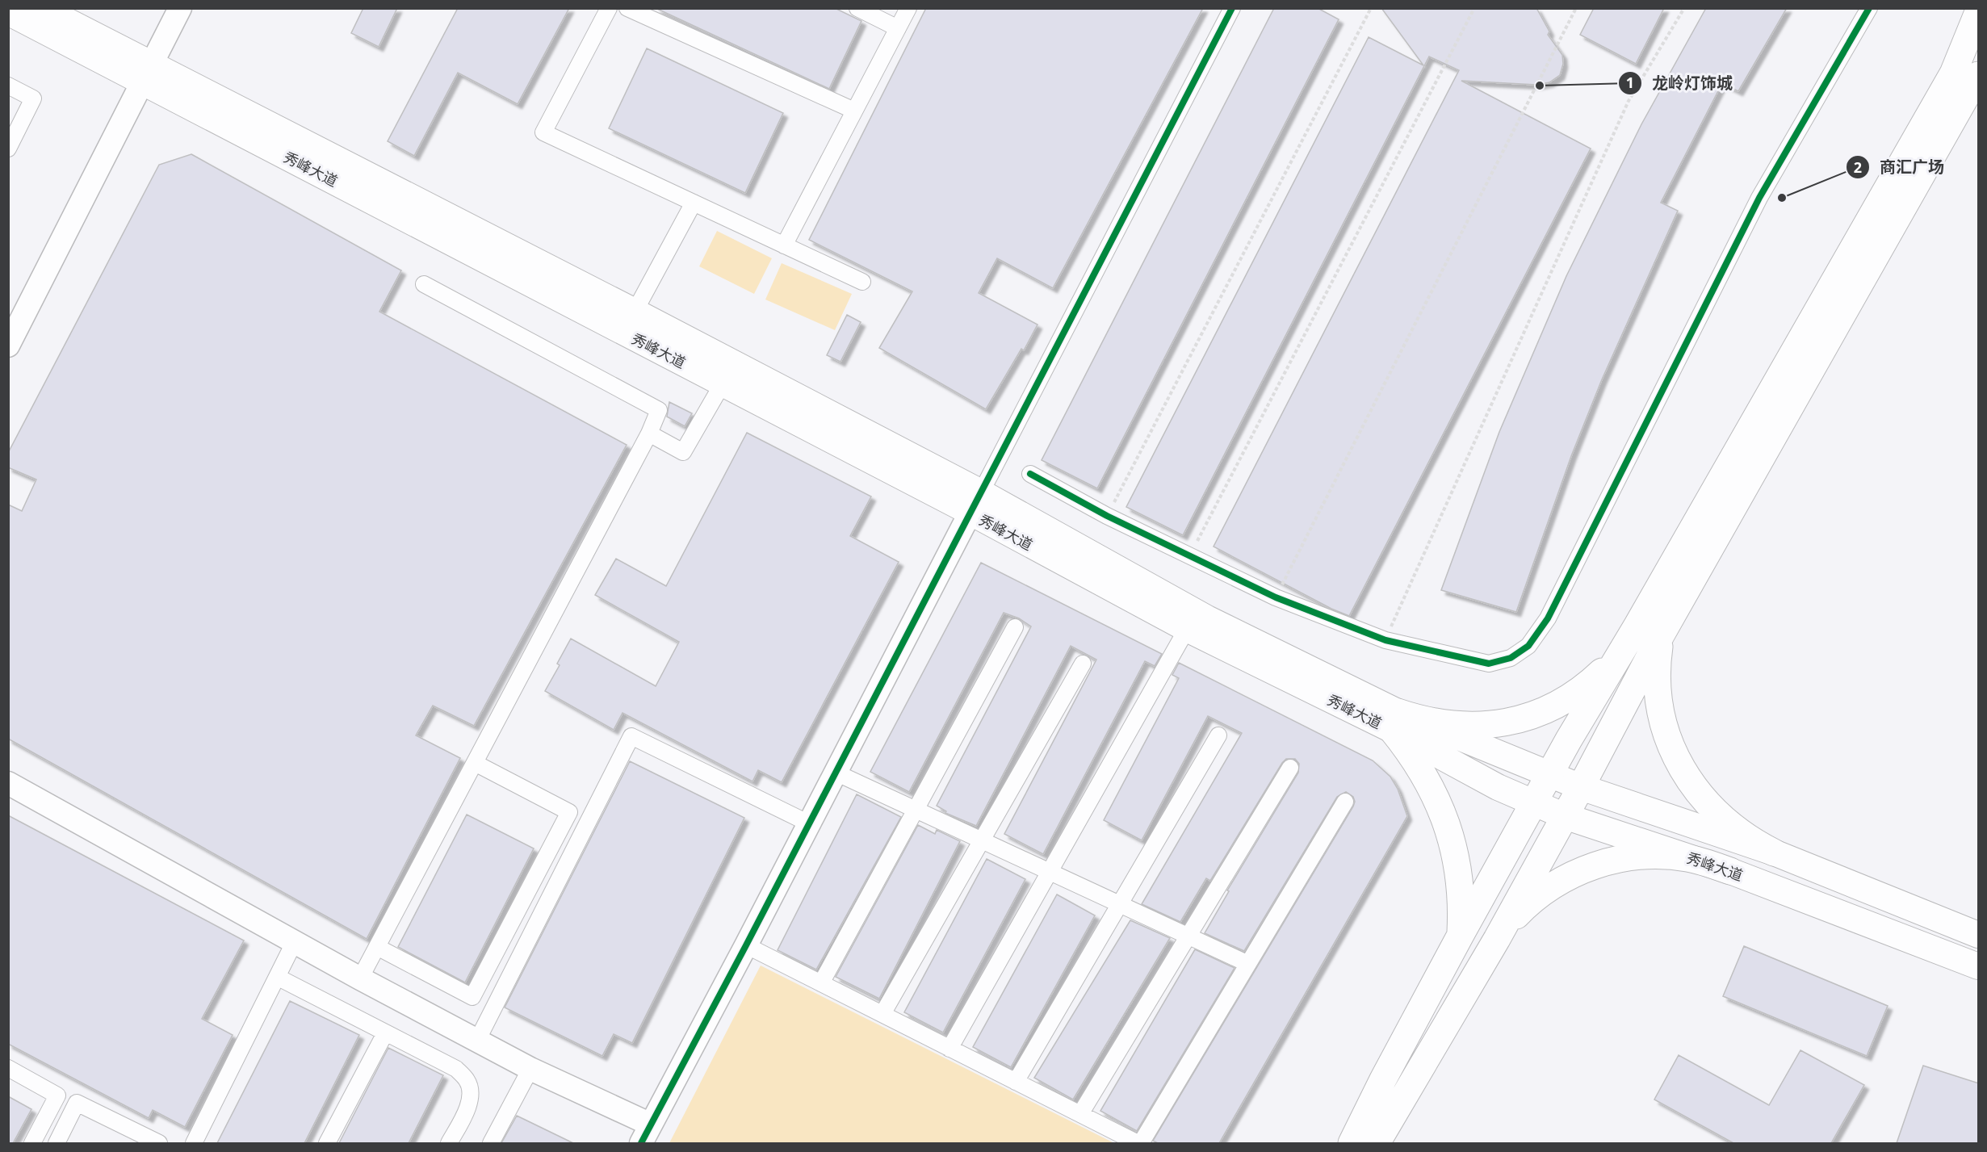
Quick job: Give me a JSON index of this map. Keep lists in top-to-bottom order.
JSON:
{
  "streets": {
    "main road": ["秀峰大道"]
  },
  "places": ["龙岭灯饰城", "商汇广场"]
}
